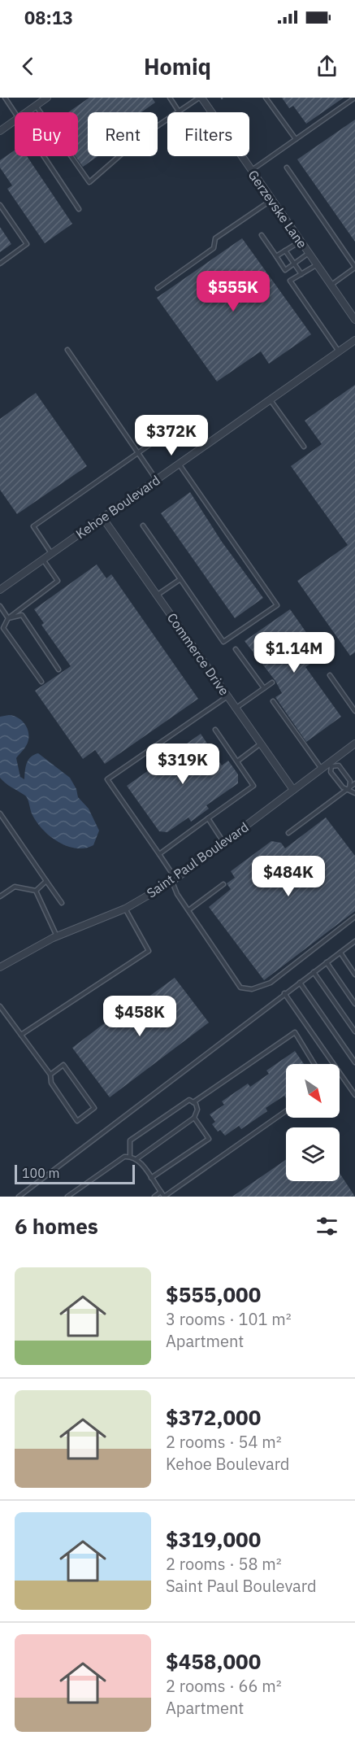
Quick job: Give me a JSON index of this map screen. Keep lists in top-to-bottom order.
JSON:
{
  "streets": {
    "street": [
      "Gerzevske Lane",
      "Kehoe Boulevard",
      "Commerce Drive",
      "Saint Paul Boulevard"
    ]
  },
  "crossings": [
    ["Kehoe Boulevard", "Commerce Drive"],
    ["Commerce Drive", "Saint Paul Boulevard"]
  ],
  "scale_bar": "100 m",
  "north": "bottom right",
  "page": {
    "status": "08:13",
    "header": "Homiq",
    "chip": ["Buy", "Rent", "Filters"],
    "price": [
      "$555K",
      "$372K",
      "$1.14M",
      "$319K",
      "$484K",
      "$458K"
    ],
    "scale": "100 m",
    "heading": "6 homes",
    "list": [
      {
        "name": "$555,000",
        "note": "3 rooms · 101 m² · Apartment"
      },
      {
        "name": "$372,000",
        "note": "2 rooms · 54 m² · Kehoe Boulevard"
      },
      {
        "name": "$319,000",
        "note": "2 rooms · 58 m² · Saint Paul Boulevard"
      },
      {
        "name": "$458,000",
        "note": "2 rooms · 66 m² · Apartment"
      }
    ]
  }
}
